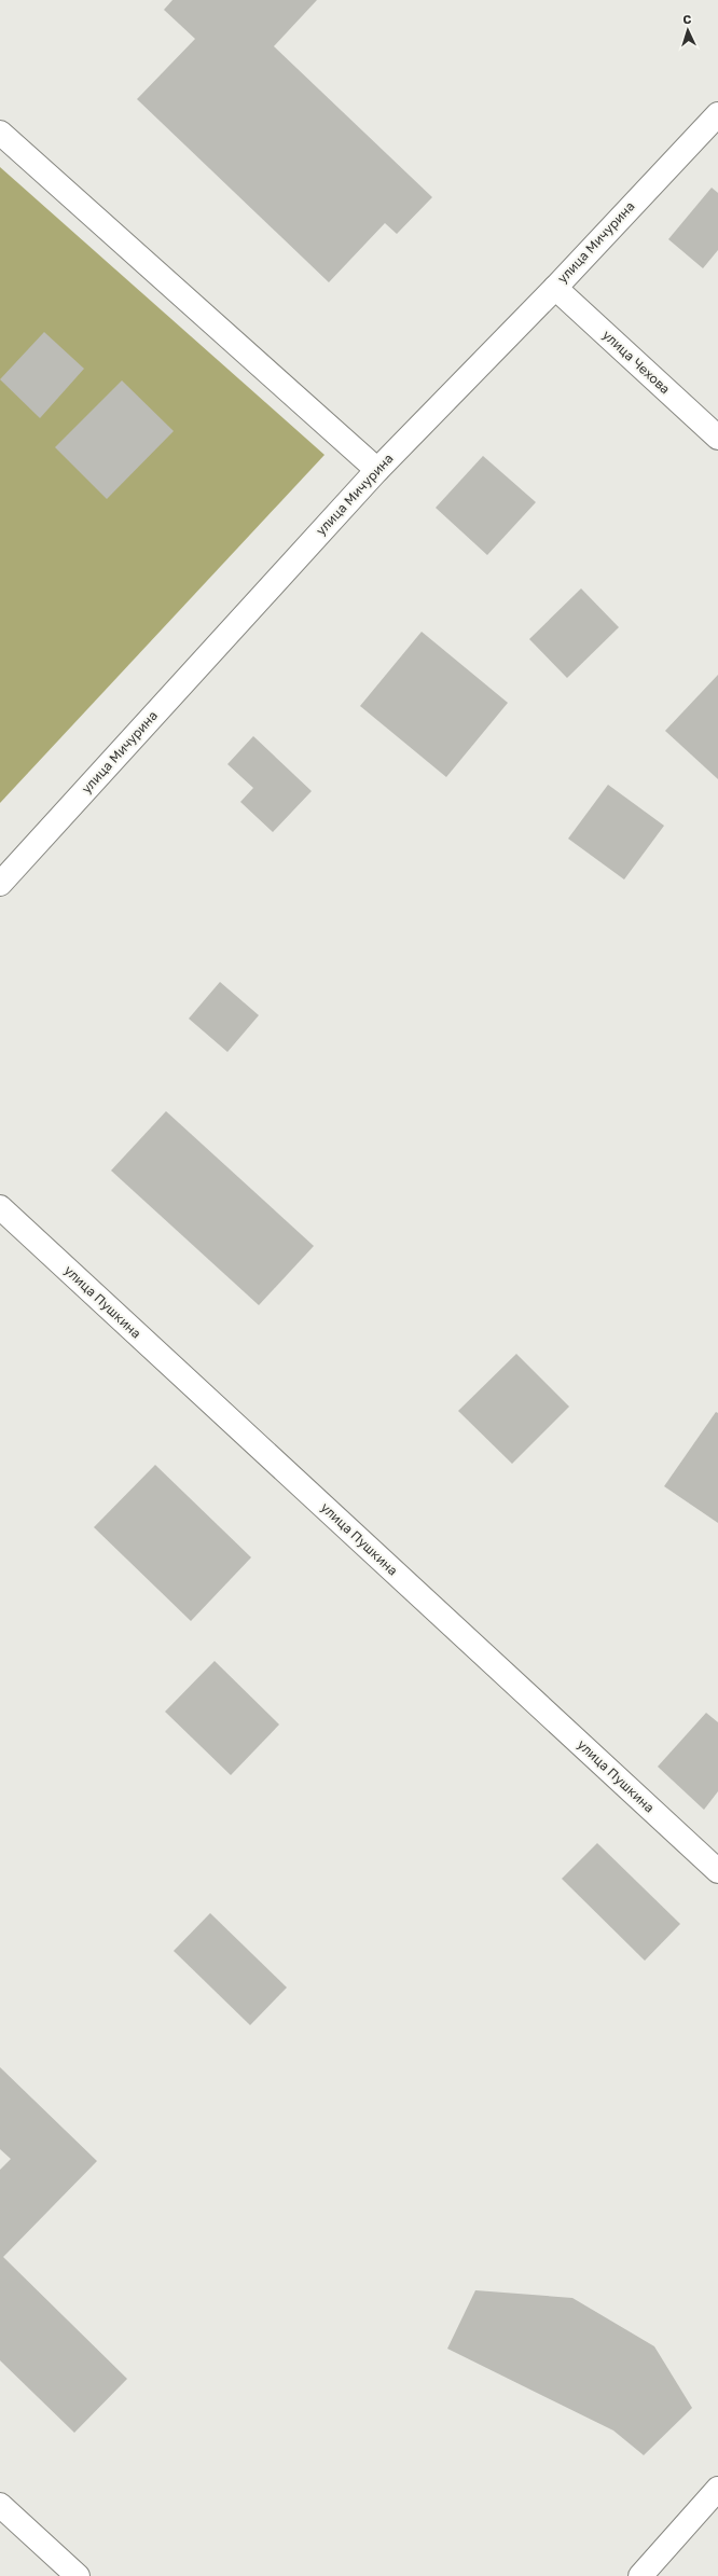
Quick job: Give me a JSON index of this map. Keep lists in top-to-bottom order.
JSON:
{
  "streets": {
    "street": ["улица Мичурина", "улица Чехова", "улица Пушкина"]
  },
  "crossings": [
    ["улица Мичурина", "улица Чехова"]
  ],
  "north": "top"
}
